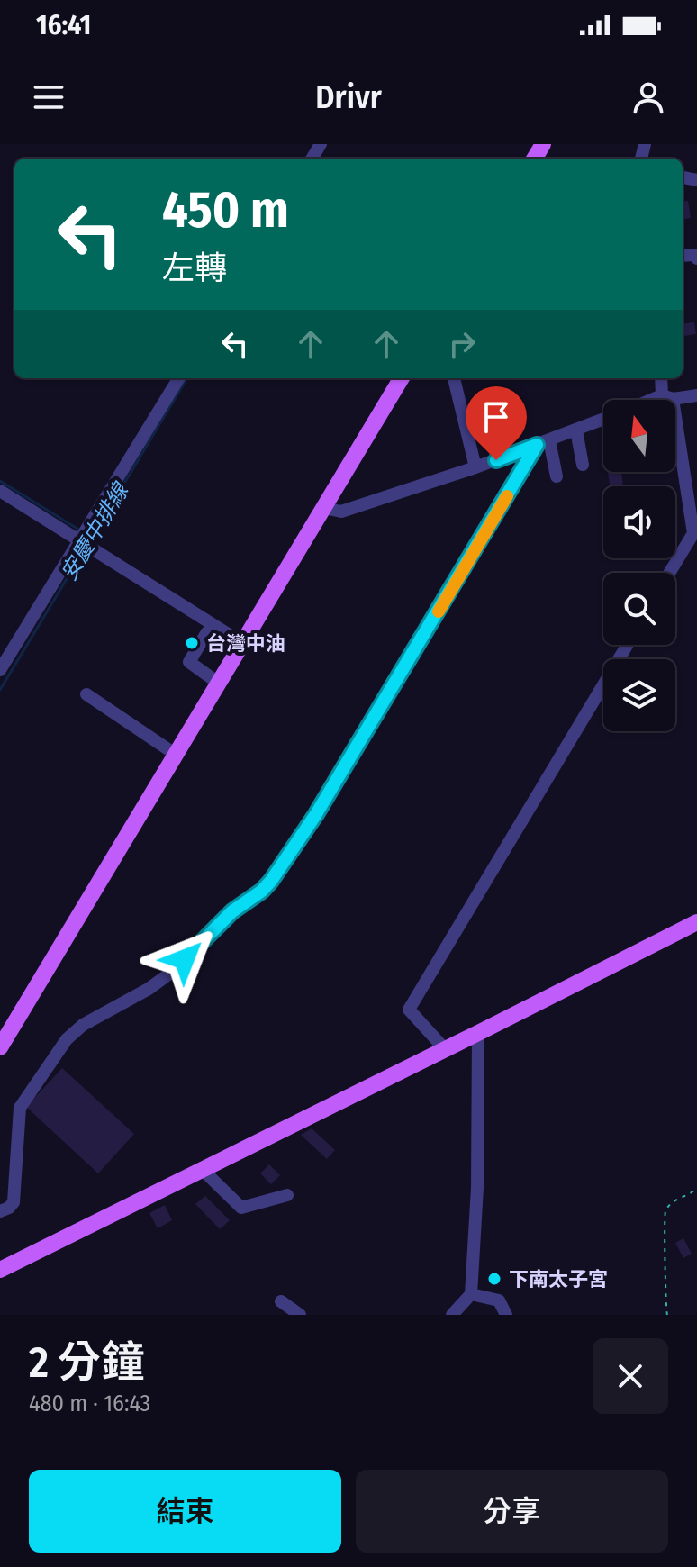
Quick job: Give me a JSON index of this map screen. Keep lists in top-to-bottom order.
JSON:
{
  "water": ["安慶中排線"],
  "places": ["台灣中油", "下南太子宮"],
  "north": "top",
  "page": {
    "status": "16:41",
    "header": "Drivr",
    "turn": ["450 m", "左轉"],
    "heading": ["2 分鐘", "480 m · 16:43"],
    "buttons": ["結束", "分享"]
  }
}
